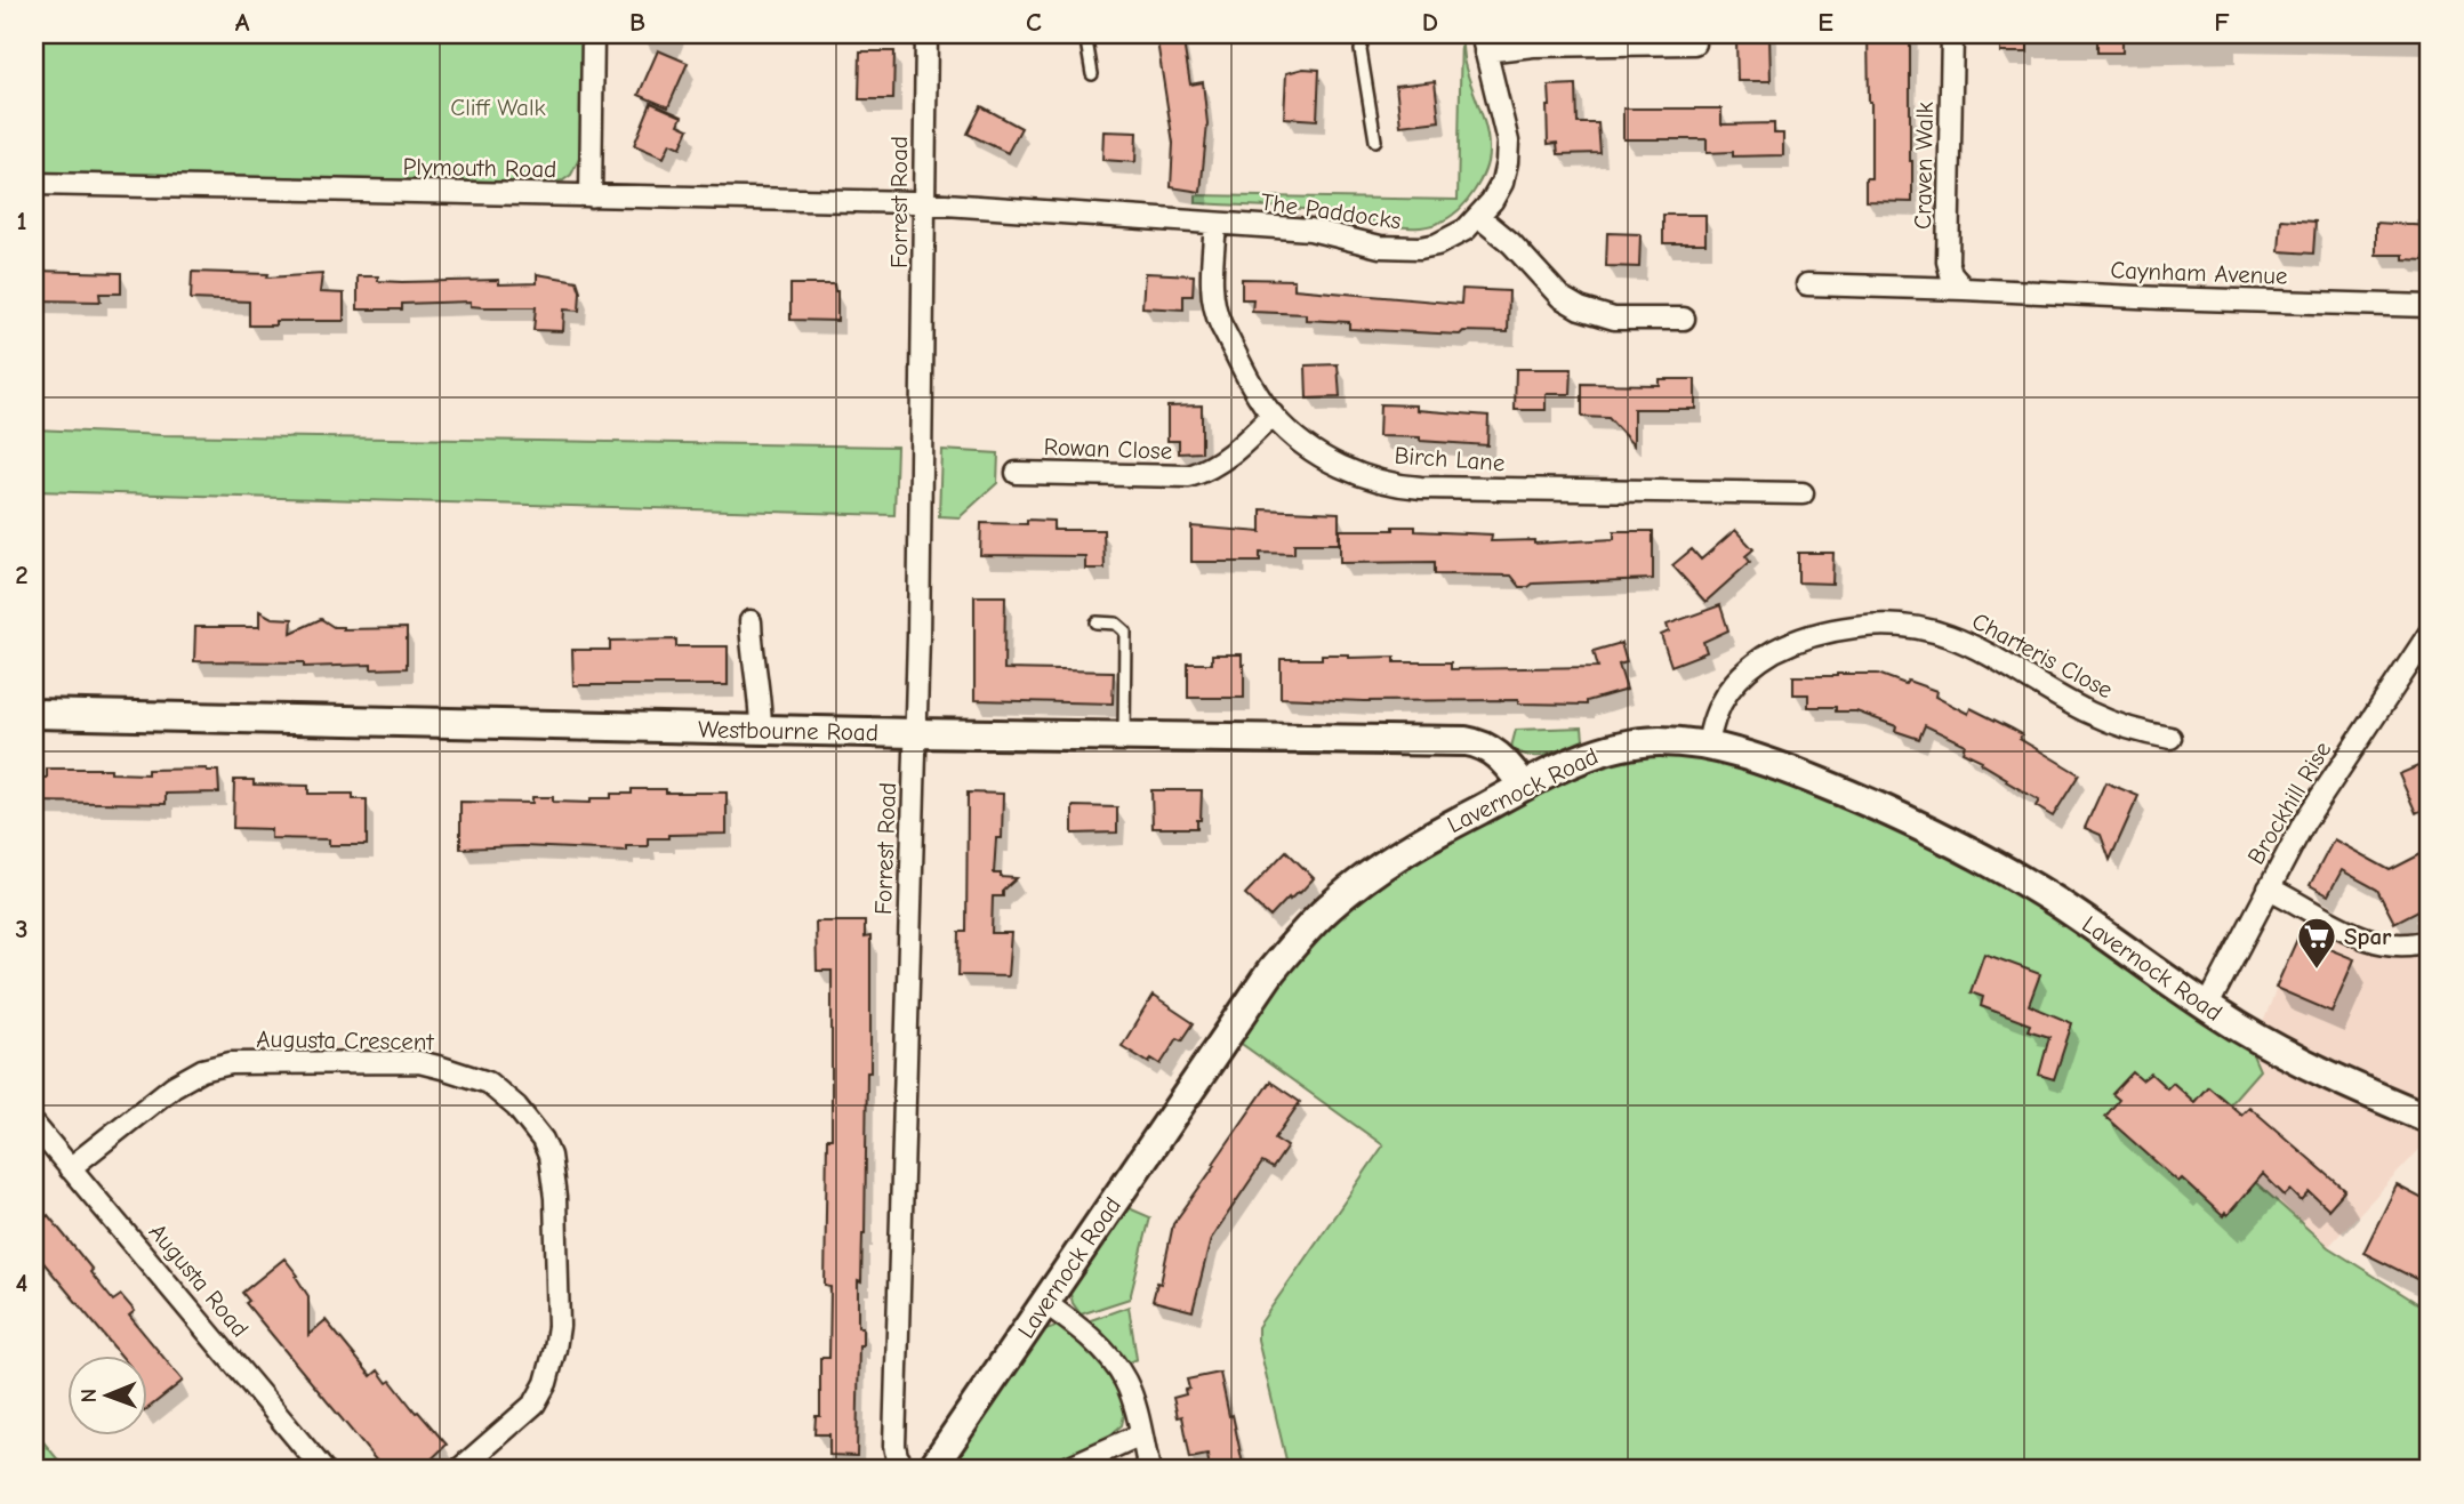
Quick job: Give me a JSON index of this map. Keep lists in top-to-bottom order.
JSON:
{
  "streets": {
    "main road": ["Westbourne Road", "Lavernock Road"],
    "street": [
      "Craven Walk",
      "Plymouth Road",
      "Forrest Road",
      "The Paddocks",
      "Caynham Avenue",
      "Rowan Close",
      "Birch Lane",
      "Charteris Close",
      "Brockhill Rise",
      "Augusta Crescent",
      "Augusta Road"
    ]
  },
  "crossings": [
    ["Craven Walk", "Caynham Avenue"],
    ["Plymouth Road", "Forrest Road"],
    ["Plymouth Road", "The Paddocks"],
    ["Forrest Road", "The Paddocks"],
    ["Forrest Road", "Westbourne Road"],
    ["The Paddocks", "Birch Lane"],
    ["Rowan Close", "Birch Lane"],
    ["Charteris Close", "Lavernock Road"],
    ["Westbourne Road", "Lavernock Road"],
    ["Lavernock Road", "Brockhill Rise"],
    ["Augusta Crescent", "Augusta Road"]
  ],
  "parks": ["Cliff Walk"],
  "places": {
    "supermarket": ["Spar"]
  },
  "north": "left",
  "grid": {
    "columns": [
      "A",
      "B",
      "C",
      "D",
      "E",
      "F"
    ],
    "rows": [
      "1",
      "2",
      "3",
      "4"
    ]
  }
}
